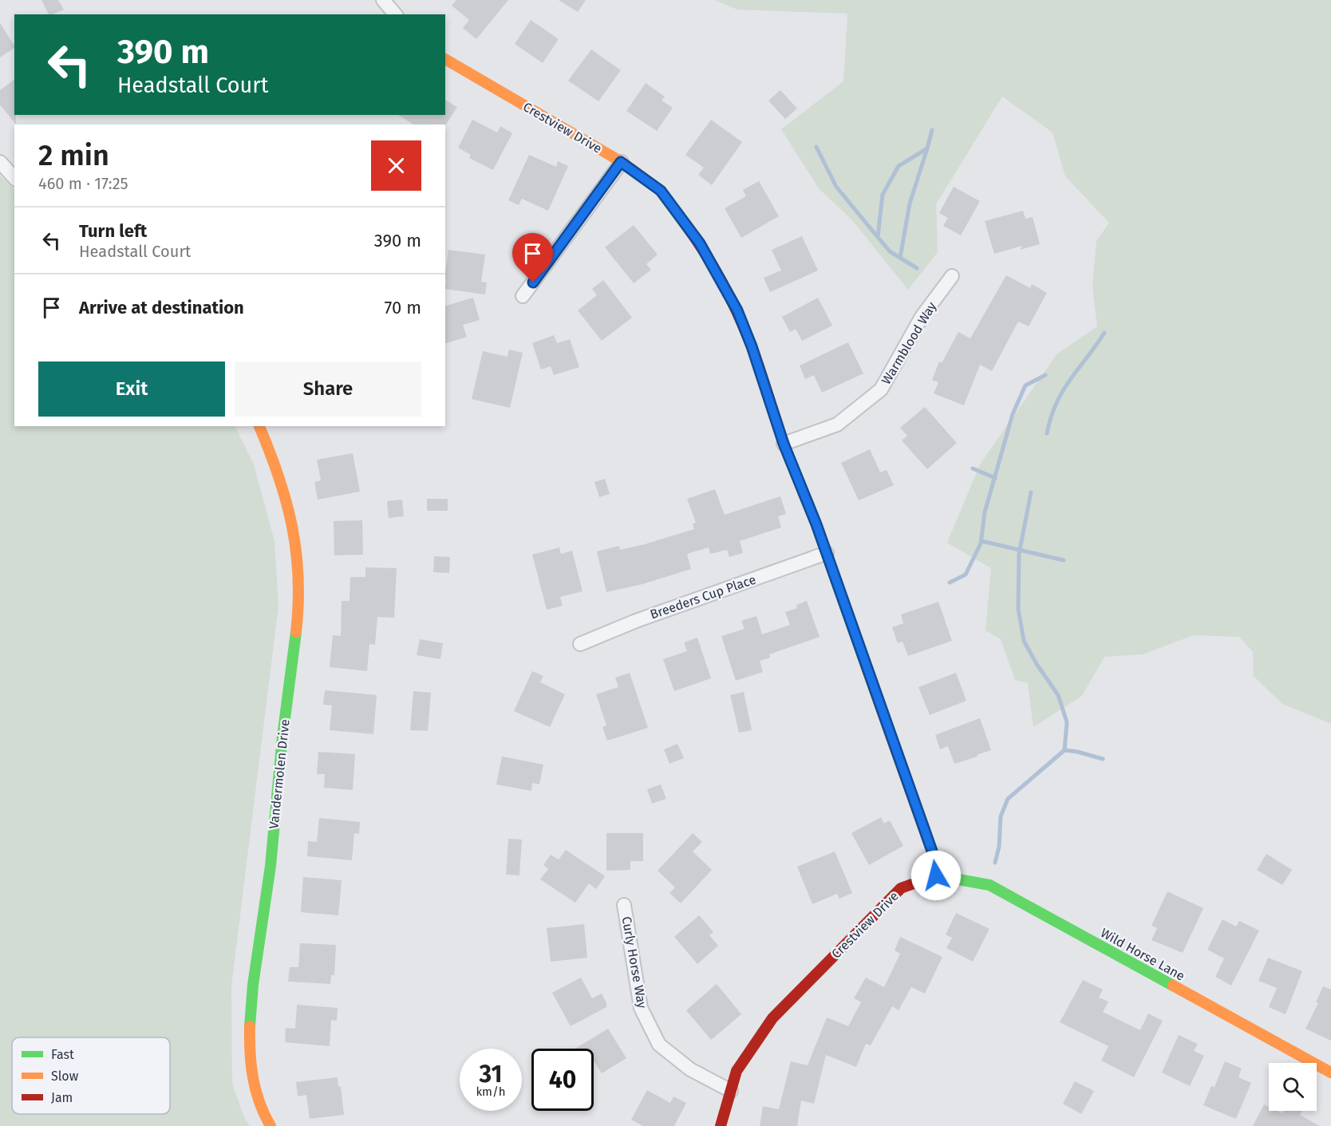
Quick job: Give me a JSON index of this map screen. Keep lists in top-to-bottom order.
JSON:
{
  "streets": {
    "street": [
      "Crestview Drive",
      "Warmblood Way",
      "Breeders Cup Place",
      "Vandermolen Drive",
      "Wild Horse Lane",
      "Curly Horse Way"
    ]
  },
  "crossings": [
    ["Crestview Drive", "Warmblood Way"],
    ["Crestview Drive", "Breeders Cup Place"],
    ["Crestview Drive", "Wild Horse Lane"],
    ["Crestview Drive", "Curly Horse Way"]
  ],
  "legend": ["Fast", "Slow", "Jam"],
  "page": {
    "turn": ["390 m", "Headstall Court"],
    "heading": ["2 min", "460 m · 17:25"],
    "list": [
      {
        "name": "Turn left",
        "note": "Headstall Court",
        "value": "390 m"
      },
      {
        "name": "Arrive at destination",
        "value": "70 m"
      }
    ],
    "buttons": ["Exit", "Share"],
    "speed": "31 km/h",
    "limit": "40"
  }
}
